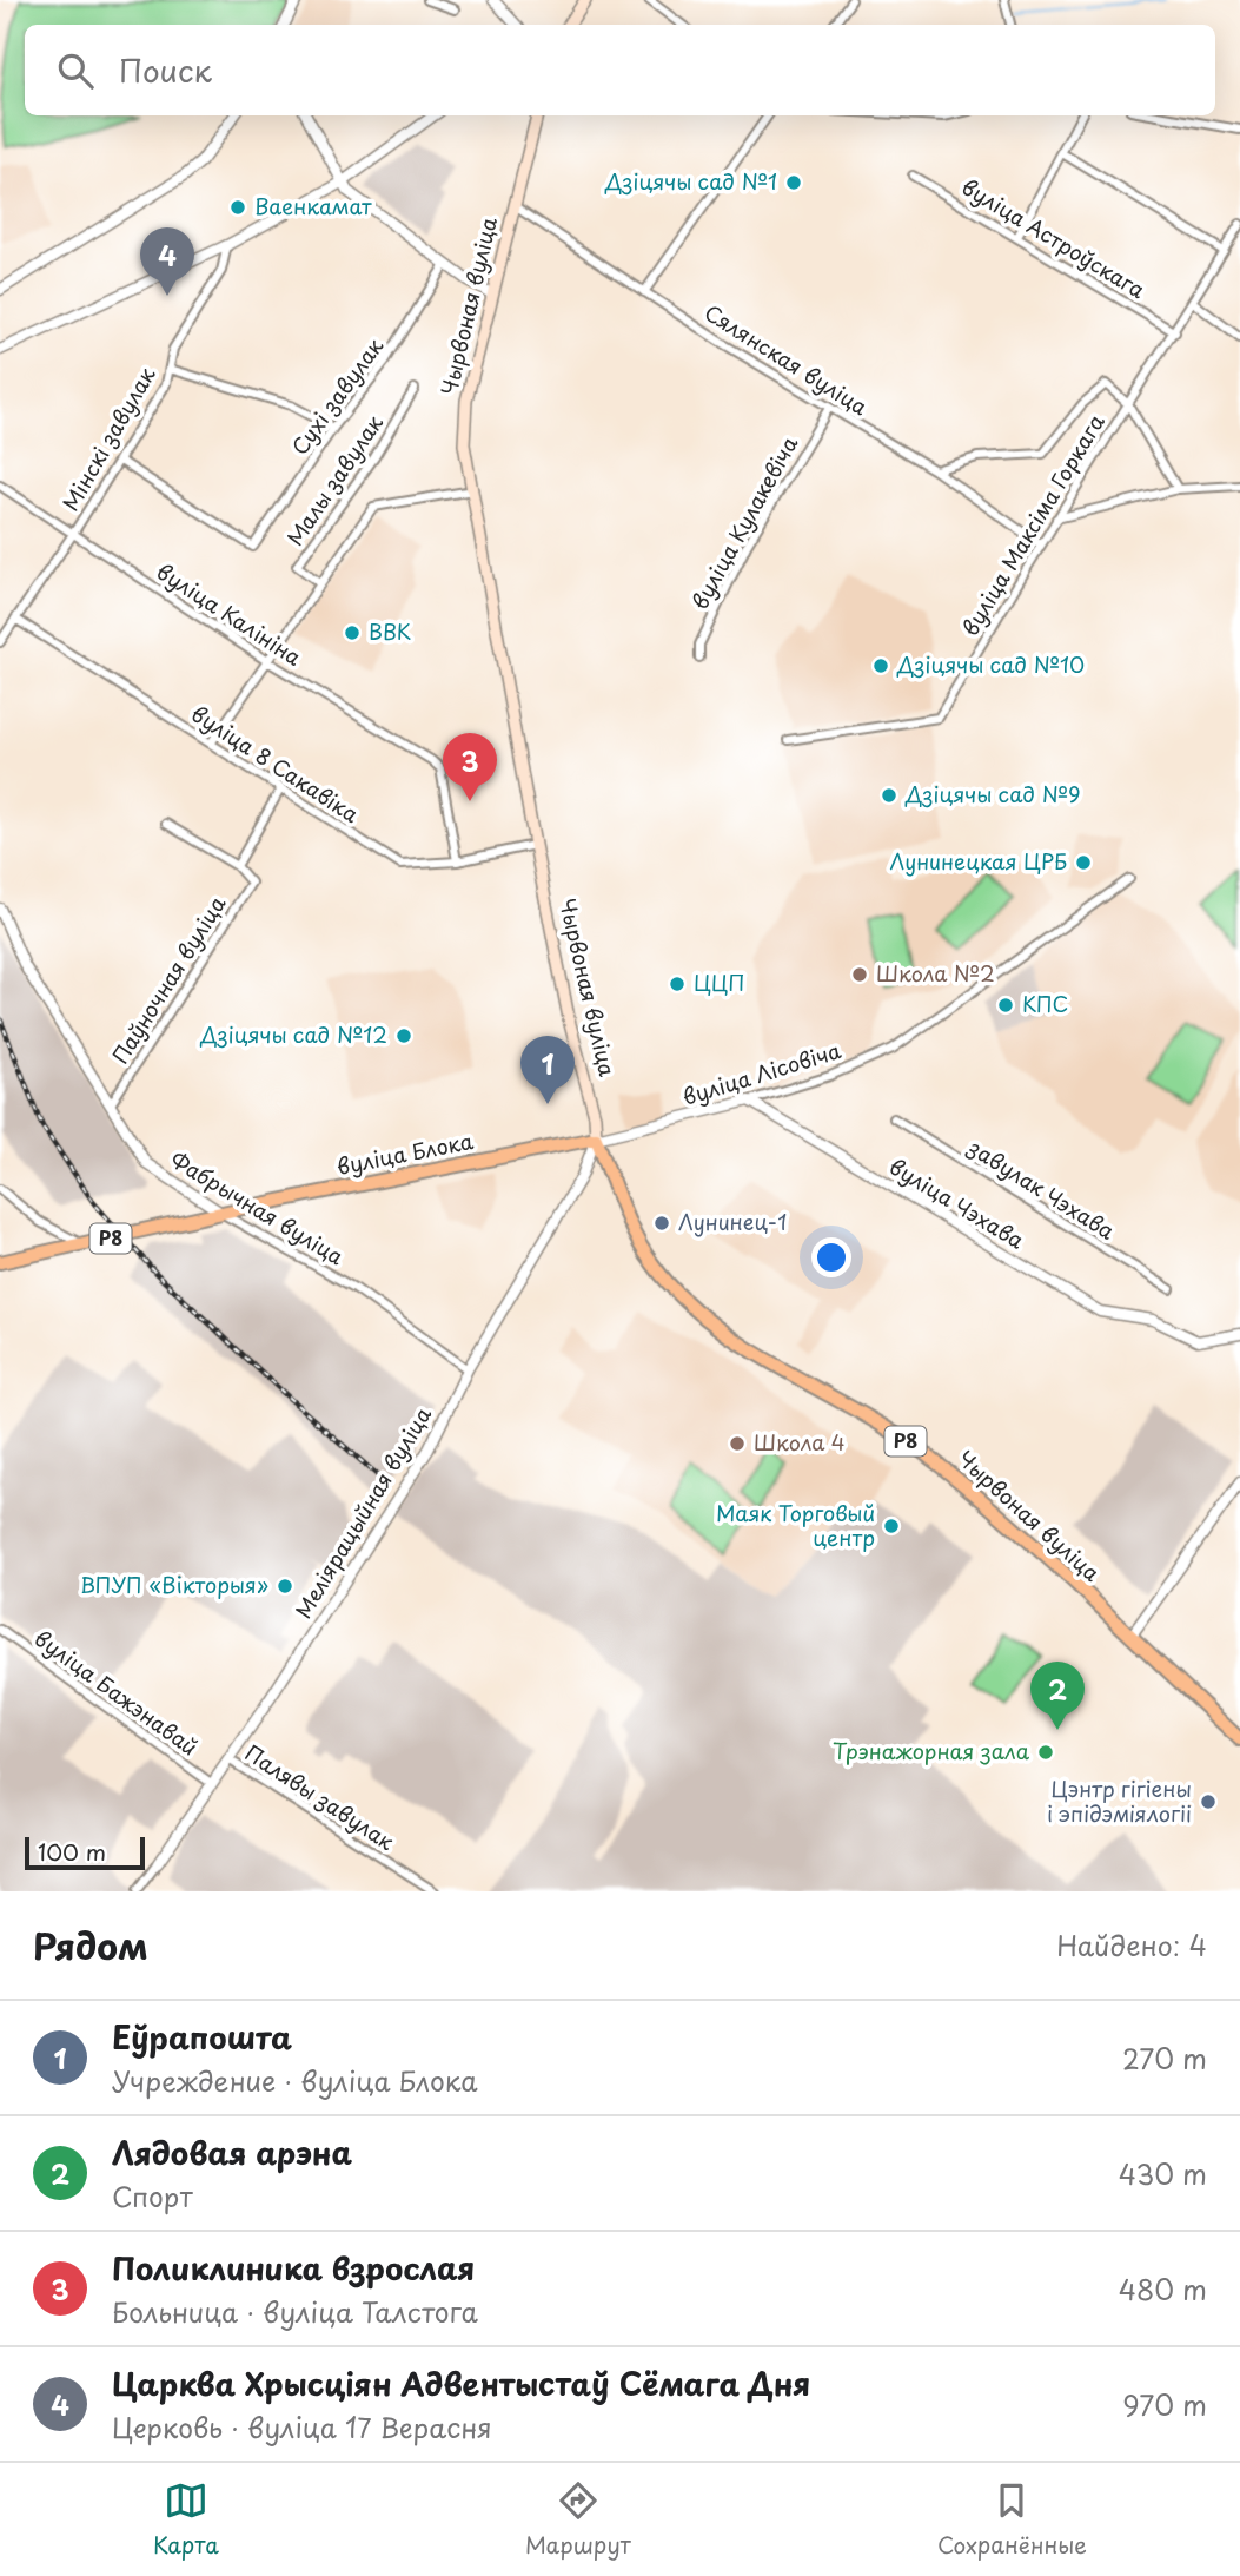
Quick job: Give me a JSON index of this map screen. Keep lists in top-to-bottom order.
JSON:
{
  "streets": {
    "main road": ["Чырвоная вуліца", "вуліца Блока", "Р8"],
    "street": [
      "вуліца Астроўскага",
      "Сялянская вуліца",
      "Сухі завулак",
      "Мінскі завулак",
      "Малы завулак",
      "вуліца Кулакевіча",
      "вуліца Максіма Горкага",
      "вуліца Калініна",
      "вуліца 8 Сакавіка",
      "Паўночная вуліца",
      "вуліца Лісовіча",
      "завулак Чэхава",
      "вуліца Чэхава",
      "Фабрычная вуліца",
      "Меліярацыйная вуліца",
      "вуліца Бажэнавай",
      "Палявы завулак"
    ]
  },
  "crossings": [
    ["вуліца Астроўскага", "вуліца Максіма Горкага"],
    ["Чырвоная вуліца", "Сялянская вуліца"],
    ["Чырвоная вуліца", "вуліца 8 Сакавіка"],
    ["Чырвоная вуліца", "вуліца Лісовіча"],
    ["Чырвоная вуліца", "вуліца Блока"],
    ["Чырвоная вуліца", "Меліярацыйная вуліца"],
    ["Сялянская вуліца", "вуліца Кулакевіча"],
    ["Сялянская вуліца", "вуліца Максіма Горкага"],
    ["Сухі завулак", "Мінскі завулак"],
    ["Мінскі завулак", "вуліца Калініна"],
    ["Мінскі завулак", "вуліца 8 Сакавіка"],
    ["вуліца Калініна", "вуліца 8 Сакавіка"],
    ["Паўночная вуліца", "Фабрычная вуліца"],
    ["вуліца Лісовіча", "вуліца Блока"],
    ["вуліца Лісовіча", "вуліца Чэхава"],
    ["вуліца Лісовіча", "Меліярацыйная вуліца"],
    ["вуліца Блока", "Фабрычная вуліца"],
    ["вуліца Блока", "Р8"],
    ["вуліца Блока", "Меліярацыйная вуліца"],
    ["Фабрычная вуліца", "Р8"],
    ["Фабрычная вуліца", "Меліярацыйная вуліца"],
    ["Меліярацыйная вуліца", "вуліца Бажэнавай"],
    ["Меліярацыйная вуліца", "Палявы завулак"]
  ],
  "places": [
    "Дзіцячы сад №1",
    "Ваенкамат",
    "ВВК",
    "Дзіцячы сад №10",
    "Дзіцячы сад №9",
    "Лунинецкая ЦРБ",
    "Школа №2",
    "ЦЦП",
    "КПС",
    "Дзіцячы сад №12",
    "Лунинец-1",
    "Школа 4",
    "Маяк Торговый центр",
    "ВПУП «Вікторыя»",
    "Трэнажорная зала",
    "Цэнтр гігіены і эпідэміялогіі"
  ],
  "scale_bar": "100 m",
  "page": {
    "search": "Поиск",
    "pins": [
      "4",
      "3",
      "1",
      "2"
    ],
    "scale": "100 m",
    "heading": ["Рядом", "Найдено: 4"],
    "list": [
      {
        "mark": "1",
        "name": "Еўрапошта",
        "note": "Учреждение · вуліца Блока",
        "value": "270 m"
      },
      {
        "mark": "2",
        "name": "Лядовая арэна",
        "note": "Спорт",
        "value": "430 m"
      },
      {
        "mark": "3",
        "name": "Поликлиника взрослая",
        "note": "Больница · вуліца Талстога",
        "value": "480 m"
      },
      {
        "mark": "4",
        "name": "Царква Хрысціян Адвентыстаў Сёмага Дня",
        "note": "Церковь · вуліца 17 Верасня",
        "value": "970 m"
      }
    ],
    "nav": ["Карта", "Маршрут", "Сохранённые"]
  }
}
